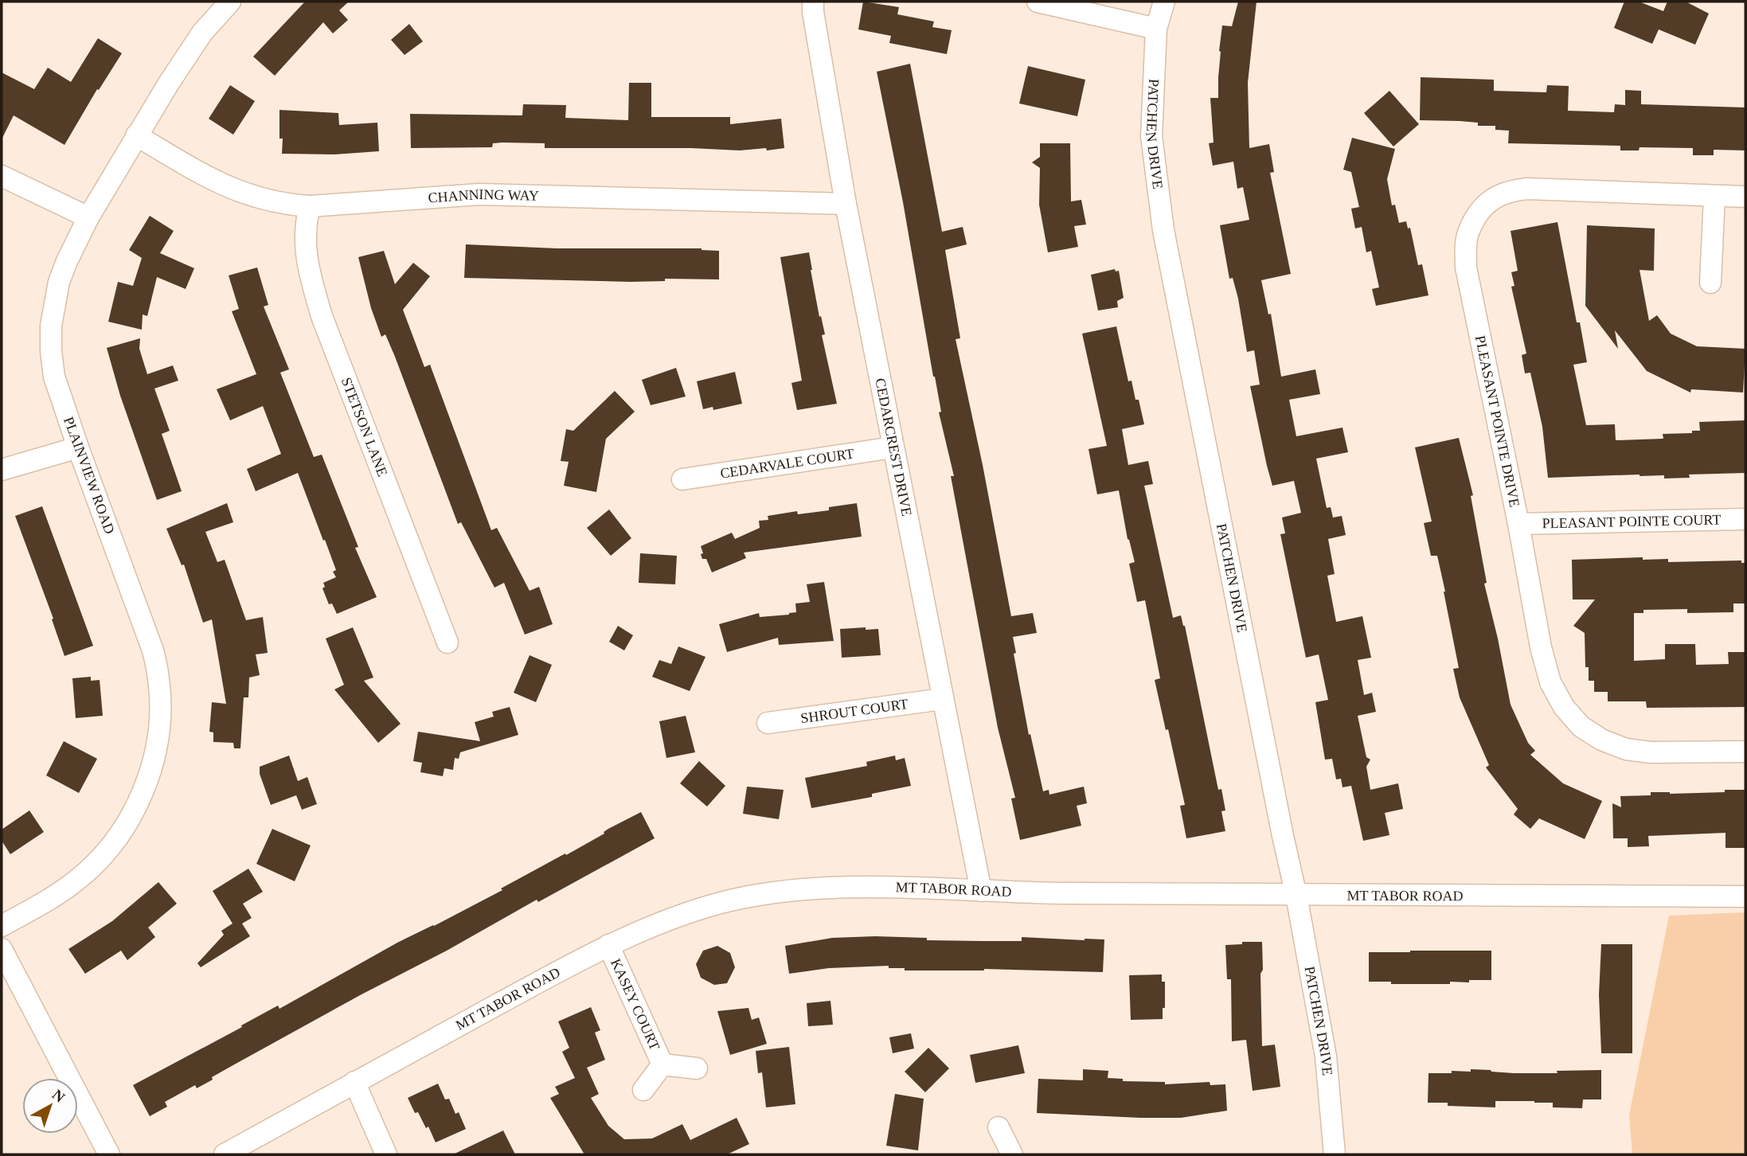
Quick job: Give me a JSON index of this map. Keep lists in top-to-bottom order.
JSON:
{
  "streets": {
    "street": [
      "PATCHEN DRIVE",
      "CHANNING WAY",
      "PLEASANT POINTE DRIVE",
      "STETSON LANE",
      "CEDARCREST DRIVE",
      "CEDARVALE COURT",
      "PLAINVIEW ROAD",
      "PLEASANT POINTE COURT",
      "SHROUT COURT",
      "MT TABOR ROAD",
      "KASEY COURT"
    ]
  },
  "crossings": [
    ["PATCHEN DRIVE", "MT TABOR ROAD"],
    ["CHANNING WAY", "STETSON LANE"],
    ["CHANNING WAY", "CEDARCREST DRIVE"],
    ["CHANNING WAY", "PLAINVIEW ROAD"],
    ["PLEASANT POINTE DRIVE", "PLEASANT POINTE COURT"],
    ["CEDARCREST DRIVE", "CEDARVALE COURT"],
    ["CEDARCREST DRIVE", "SHROUT COURT"],
    ["CEDARCREST DRIVE", "MT TABOR ROAD"],
    ["MT TABOR ROAD", "KASEY COURT"]
  ],
  "north": "top right"
}
